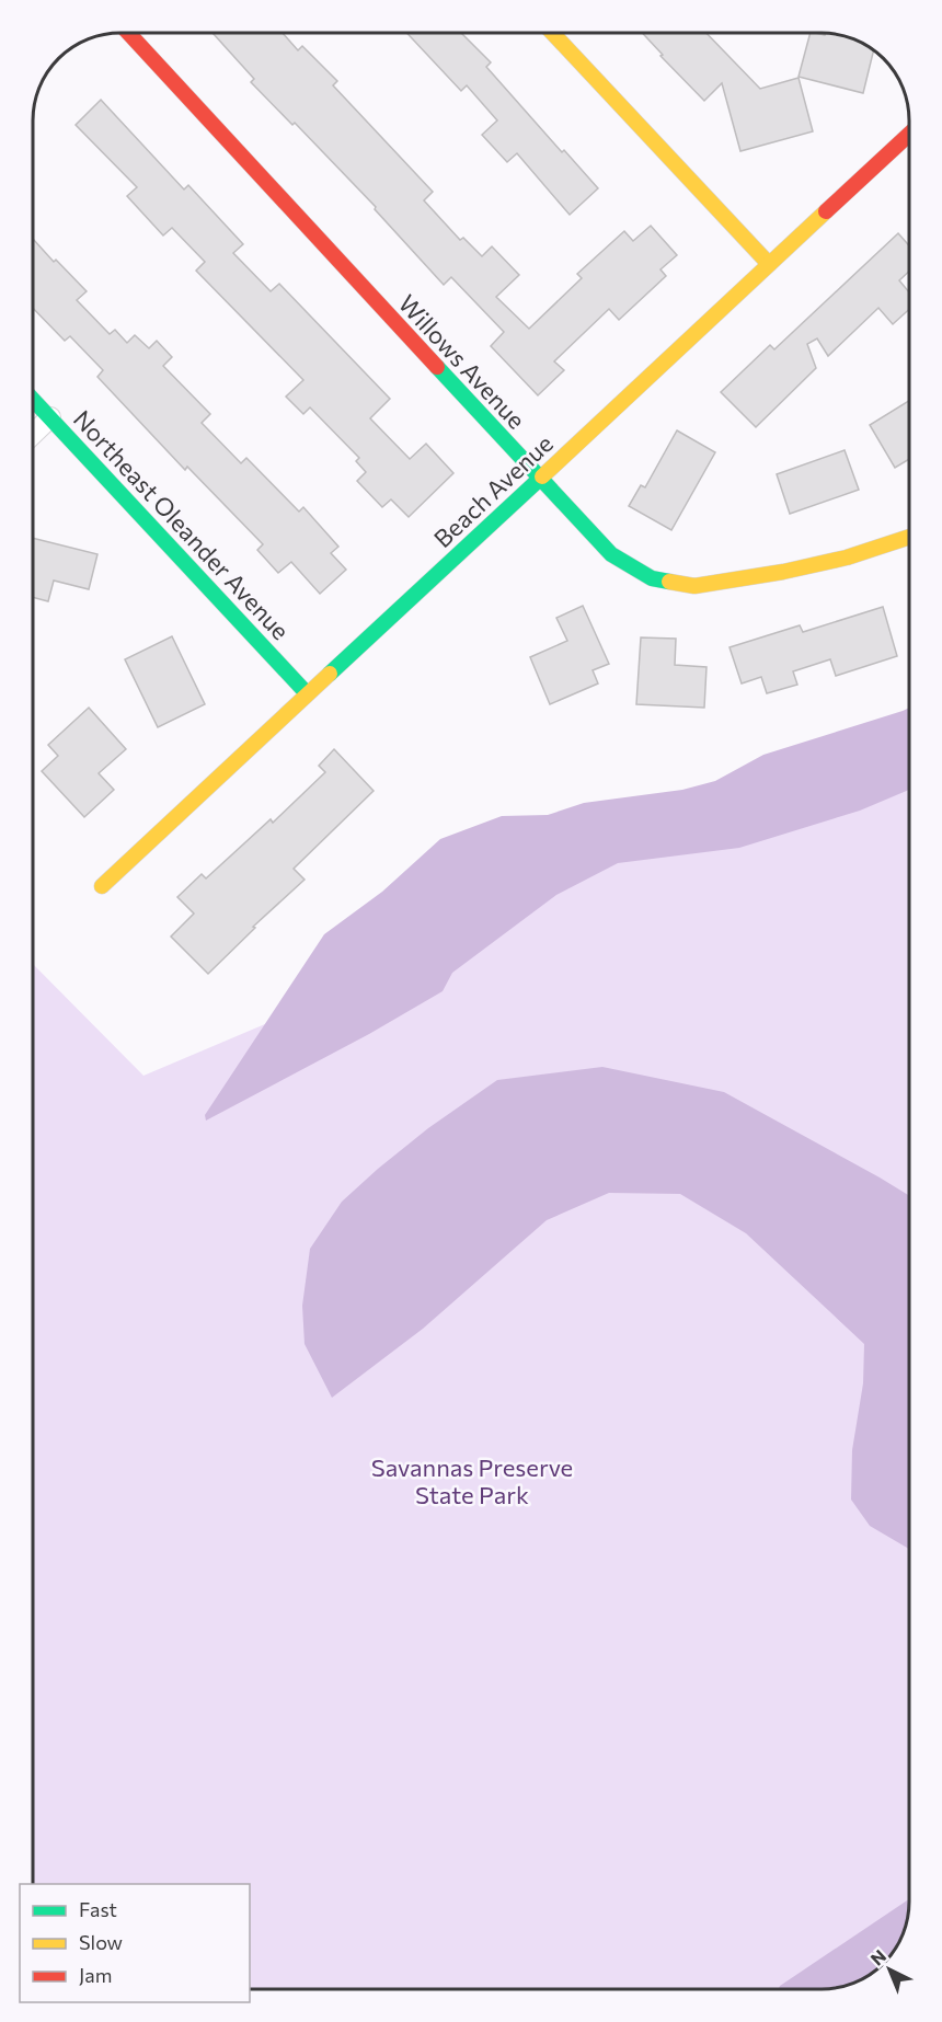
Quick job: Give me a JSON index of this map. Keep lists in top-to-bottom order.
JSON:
{
  "streets": {
    "street": ["Willows Avenue", "Beach Avenue", "Northeast Oleander Avenue"]
  },
  "crossings": [
    ["Willows Avenue", "Beach Avenue"],
    ["Beach Avenue", "Northeast Oleander Avenue"]
  ],
  "parks": ["Savannas Preserve State Park"],
  "legend": ["Fast", "Slow", "Jam"],
  "north": "top left"
}
